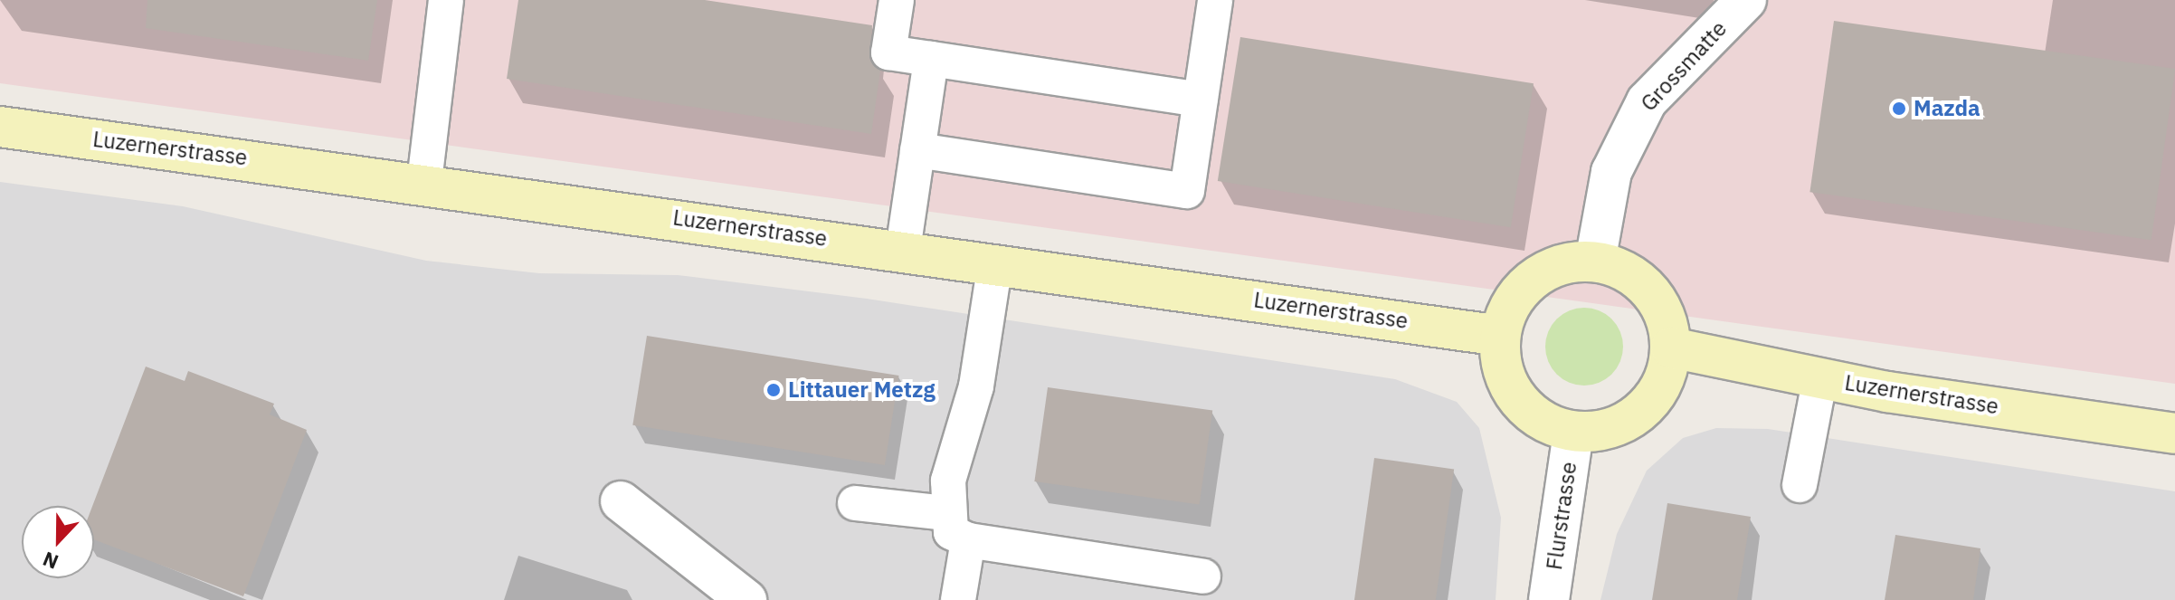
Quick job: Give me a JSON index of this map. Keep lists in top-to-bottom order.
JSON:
{
  "streets": {
    "main road": ["Luzernerstrasse"],
    "street": ["Grossmatte", "Flurstrasse"]
  },
  "crossings": [
    ["Grossmatte", "Luzernerstrasse"],
    ["Grossmatte", "Flurstrasse"],
    ["Luzernerstrasse", "Flurstrasse"]
  ],
  "places": ["Mazda", "Littauer Metzg"],
  "north": "bottom"
}
